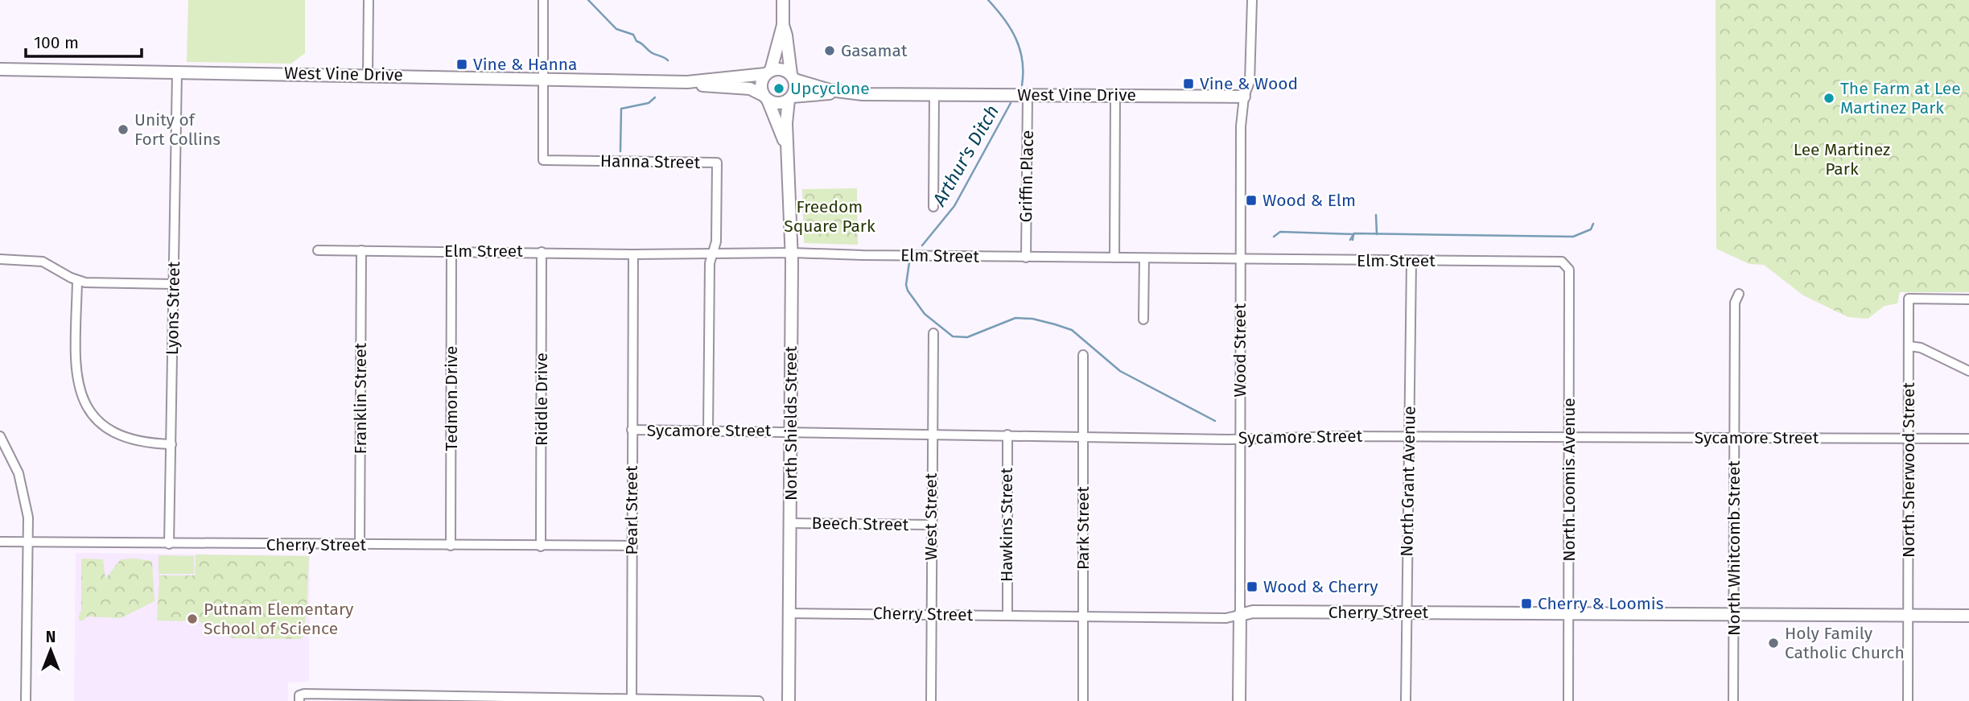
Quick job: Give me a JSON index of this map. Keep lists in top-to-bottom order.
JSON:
{
  "streets": {
    "street": [
      "West Vine Drive",
      "Hanna Street",
      "Griffin Place",
      "Elm Street",
      "Lyons Street",
      "Wood Street",
      "Franklin Street",
      "Tedmon Drive",
      "Riddle Drive",
      "North Shields Street",
      "Sycamore Street",
      "North Sherwood Street",
      "North Loomis Avenue",
      "North Grant Avenue",
      "Pearl Street",
      "West Street",
      "Beech Street",
      "Hawkins Street",
      "Park Street",
      "Cherry Street",
      "North Whitcomb Street"
    ]
  },
  "crossings": [
    ["West Vine Drive", "Hanna Street"],
    ["West Vine Drive", "Griffin Place"],
    ["West Vine Drive", "Lyons Street"],
    ["West Vine Drive", "Wood Street"],
    ["West Vine Drive", "North Shields Street"],
    ["Hanna Street", "Elm Street"],
    ["Hanna Street", "Sycamore Street"],
    ["Griffin Place", "Elm Street"],
    ["Elm Street", "Wood Street"],
    ["Elm Street", "Franklin Street"],
    ["Elm Street", "Tedmon Drive"],
    ["Elm Street", "Riddle Drive"],
    ["Elm Street", "North Shields Street"],
    ["Elm Street", "North Loomis Avenue"],
    ["Elm Street", "North Grant Avenue"],
    ["Elm Street", "Pearl Street"],
    ["Lyons Street", "Cherry Street"],
    ["Wood Street", "Sycamore Street"],
    ["Wood Street", "Cherry Street"],
    ["Franklin Street", "Cherry Street"],
    ["Tedmon Drive", "Cherry Street"],
    ["Riddle Drive", "Cherry Street"],
    ["North Shields Street", "Sycamore Street"],
    ["North Shields Street", "Beech Street"],
    ["North Shields Street", "Cherry Street"],
    ["Sycamore Street", "North Sherwood Street"],
    ["Sycamore Street", "North Loomis Avenue"],
    ["Sycamore Street", "North Grant Avenue"],
    ["Sycamore Street", "Pearl Street"],
    ["Sycamore Street", "West Street"],
    ["Sycamore Street", "Hawkins Street"],
    ["Sycamore Street", "Park Street"],
    ["Sycamore Street", "North Whitcomb Street"],
    ["North Sherwood Street", "Cherry Street"],
    ["North Loomis Avenue", "Cherry Street"],
    ["North Grant Avenue", "Cherry Street"],
    ["Pearl Street", "Cherry Street"],
    ["West Street", "Beech Street"],
    ["West Street", "Cherry Street"],
    ["Hawkins Street", "Cherry Street"],
    ["Park Street", "Cherry Street"],
    ["Cherry Street", "North Whitcomb Street"]
  ],
  "water": ["Arthur's Ditch"],
  "parks": ["Lee Martinez Park", "Freedom Square Park"],
  "places": {
    "other": [
      "Gasamat",
      "Upcyclone",
      "The Farm at Lee Martinez Park",
      "Unity of Fort Collins",
      "Putnam Elementary School of Science",
      "Holy Family Catholic Church"
    ],
    "transit": [
      "Vine & Hanna",
      "Vine & Wood",
      "Wood & Elm",
      "Wood & Cherry",
      "Cherry & Loomis"
    ]
  },
  "scale_bar": "100 m",
  "north": "top"
}
